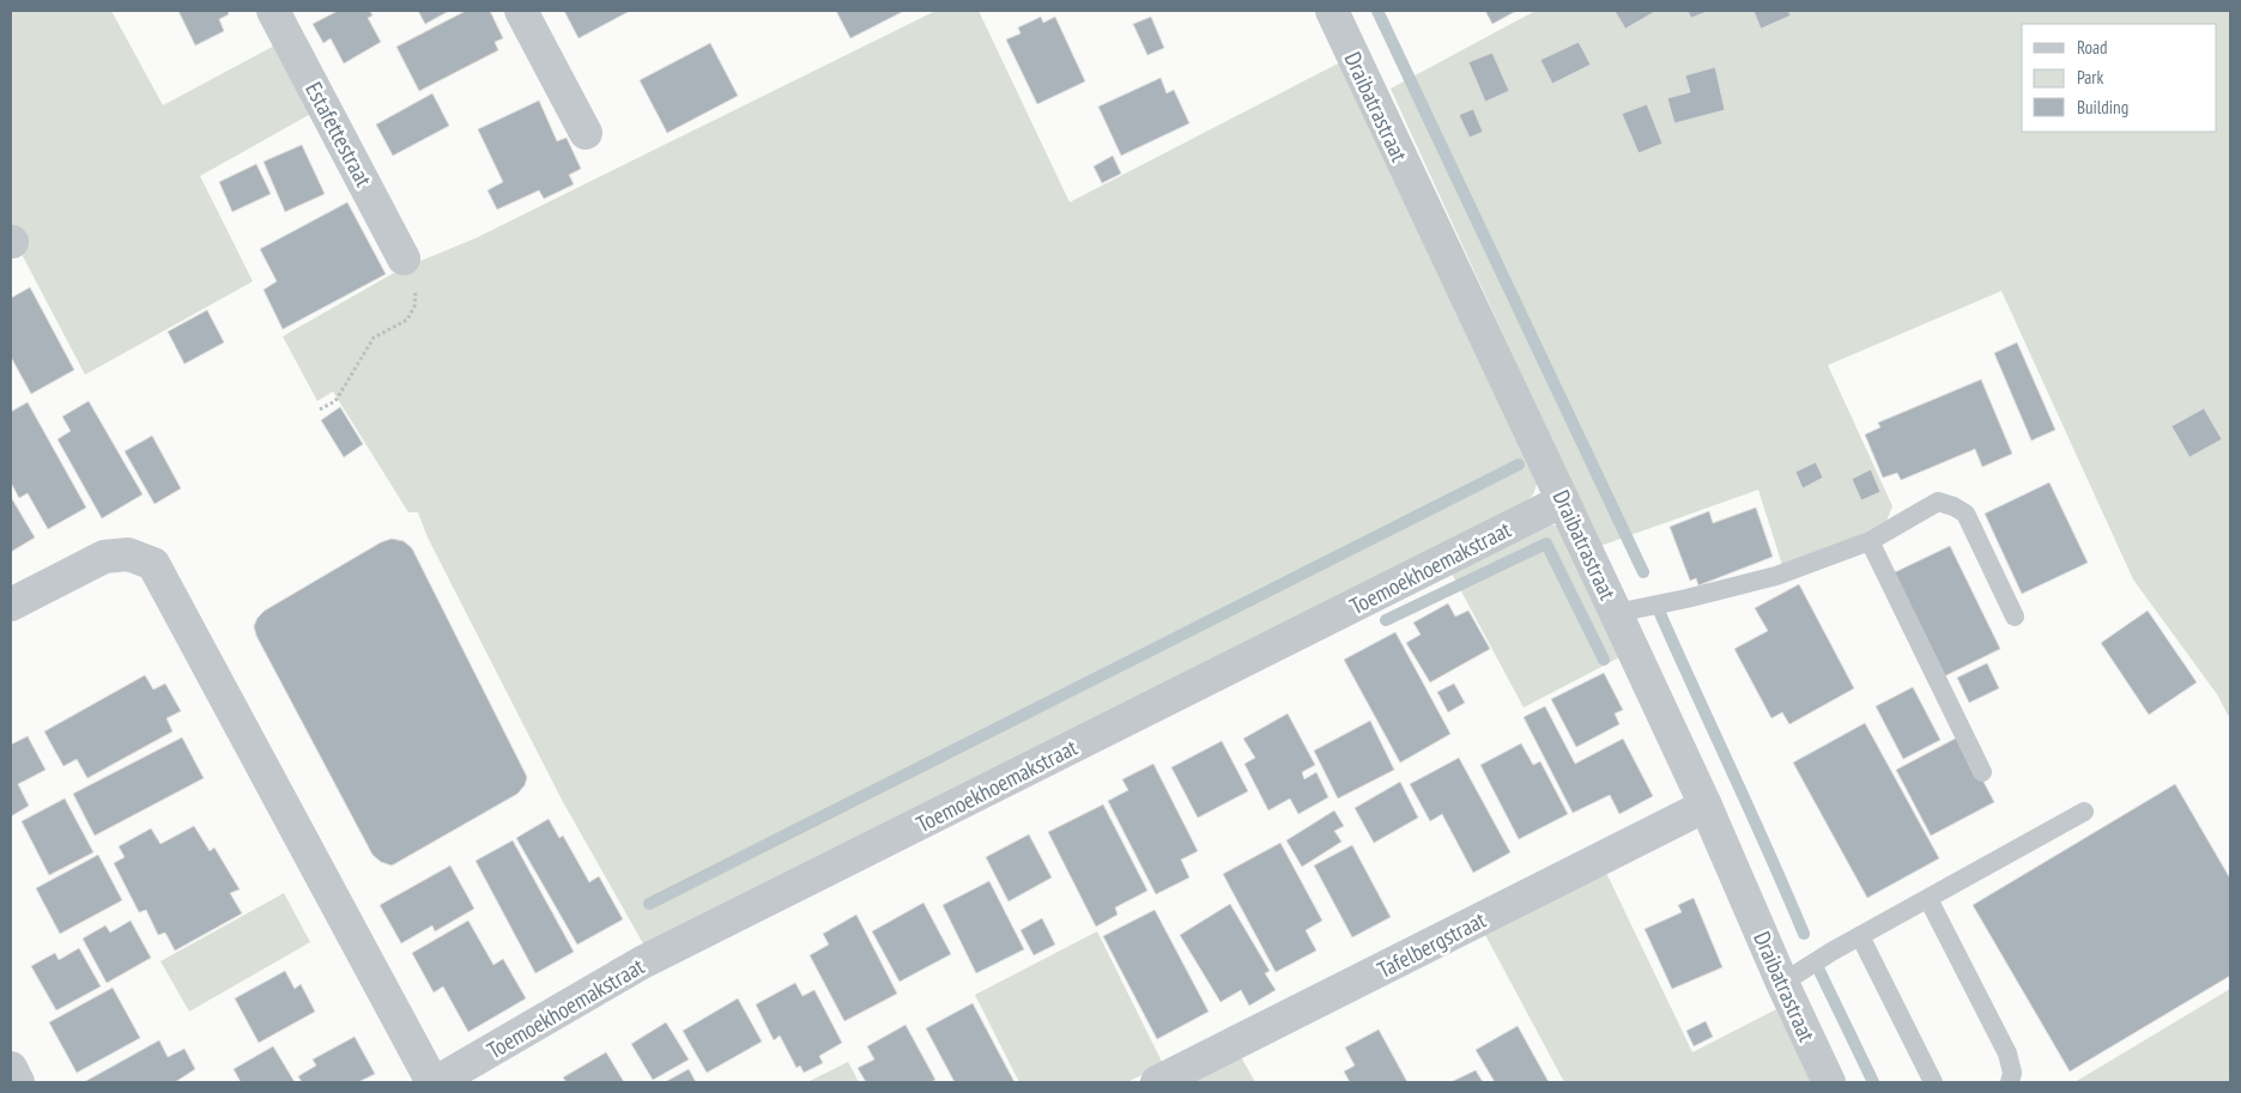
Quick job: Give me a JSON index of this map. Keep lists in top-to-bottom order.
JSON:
{
  "streets": {
    "street": [
      "Draibatrastraat",
      "Estafettestraat",
      "Toemoekhoemakstraat",
      "Tafelbergstraat"
    ]
  },
  "crossings": [
    ["Draibatrastraat", "Toemoekhoemakstraat"],
    ["Draibatrastraat", "Tafelbergstraat"]
  ],
  "legend": ["Road", "Park", "Building"]
}
